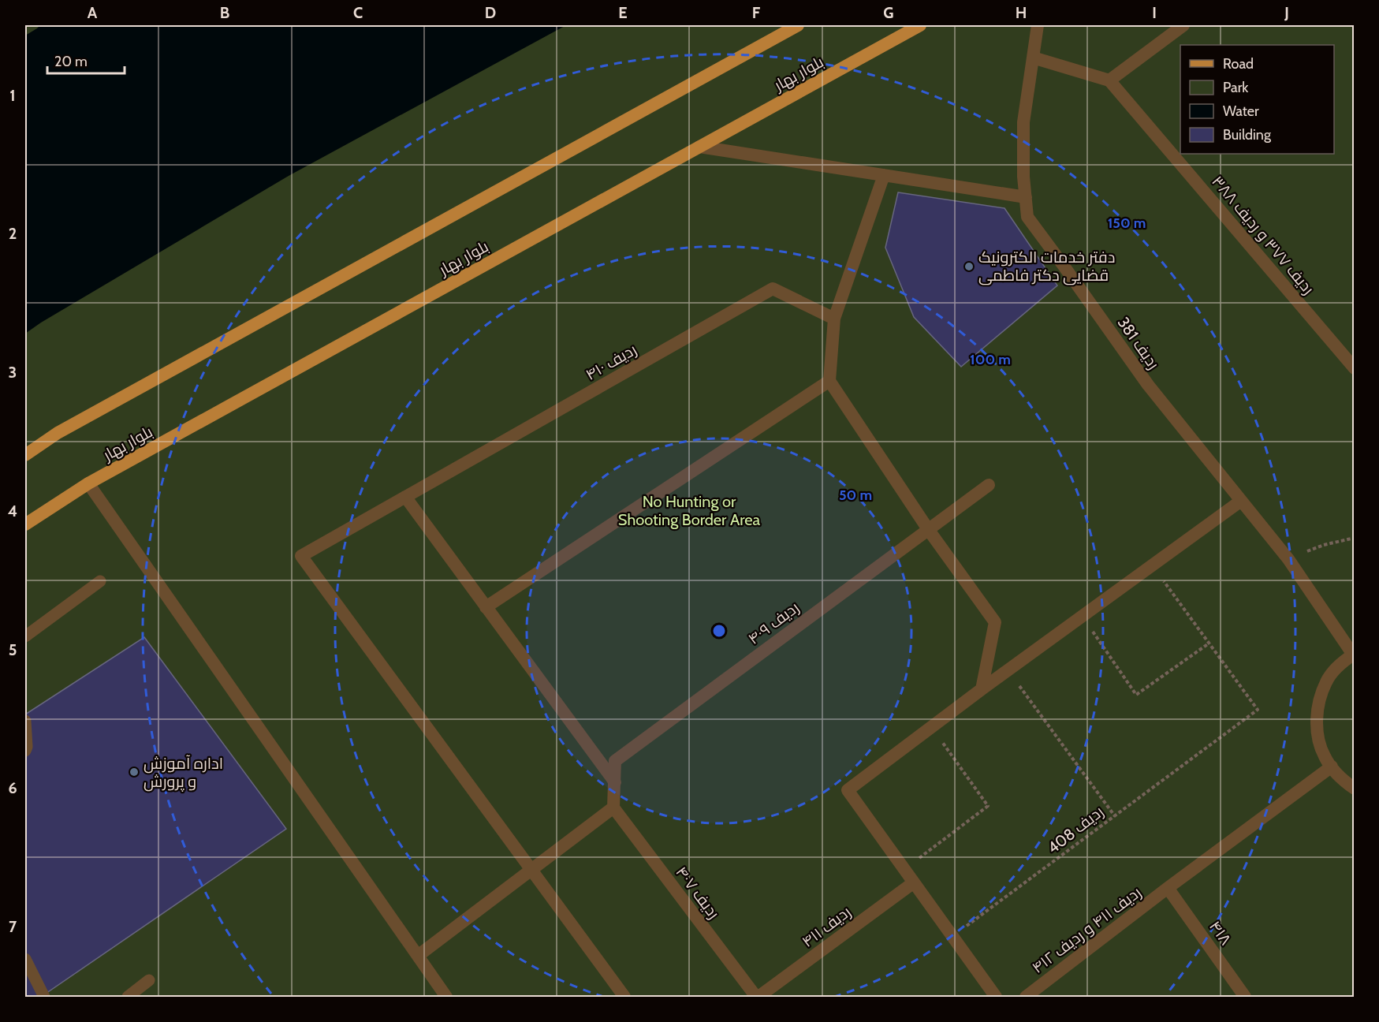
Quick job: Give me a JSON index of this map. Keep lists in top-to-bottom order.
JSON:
{
  "streets": {
    "main road": ["بلوار بهار"],
    "street": [
      "ردیف ۳۷۷ و ردیف ۳۸۸",
      "ردیف 381",
      "ردیف ۴۱۰",
      "ردیف ۴۰۹",
      "ردیف ۴۰۷",
      "ردیف ۴۱۱",
      "ردیف ۴۱۱ و ردیف ۴۱۲",
      "۴۱۸"
    ],
    "path": ["ردیف 408"]
  },
  "crossings": [
    ["ردیف ۴۰۹", "ردیف ۴۰۷"],
    ["ردیف ۴۰۷", "ردیف ۴۱۱"],
    ["ردیف ۴۱۱ و ردیف ۴۱۲", "۴۱۸"]
  ],
  "parks": ["No Hunting or Shooting Border Area"],
  "places": ["دفتر خدمات الکترونیک قضایی دکتر فاطمی", "اداره آموزش و پرورش"],
  "legend": [
    "Road",
    "Park",
    "Water",
    "Building"
  ],
  "scale_bar": "20 m",
  "grid": {
    "columns": [
      "A",
      "B",
      "C",
      "D",
      "E",
      "F",
      "G",
      "H",
      "I",
      "J"
    ],
    "rows": [
      "1",
      "2",
      "3",
      "4",
      "5",
      "6",
      "7"
    ]
  },
  "rings": ["150 m", "100 m", "50 m"]
}
